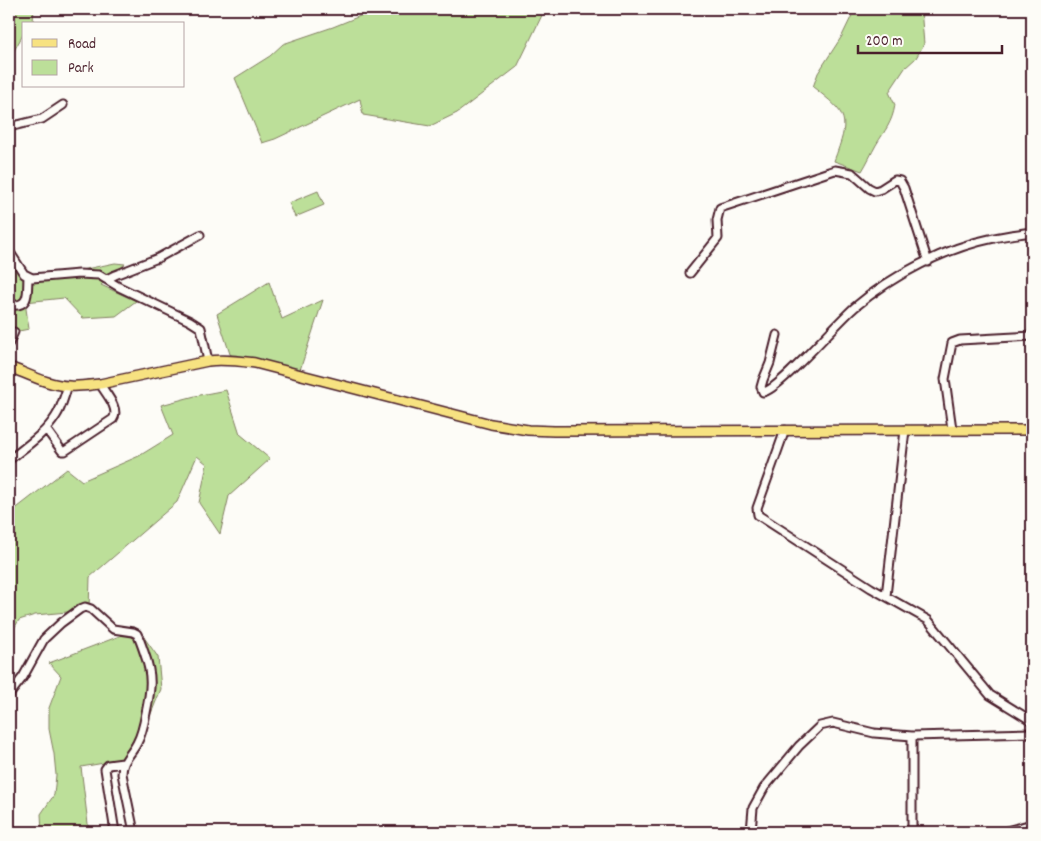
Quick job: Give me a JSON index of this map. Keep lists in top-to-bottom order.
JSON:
{
  "legend": ["Road", "Park"],
  "scale_bar": "200 m"
}
